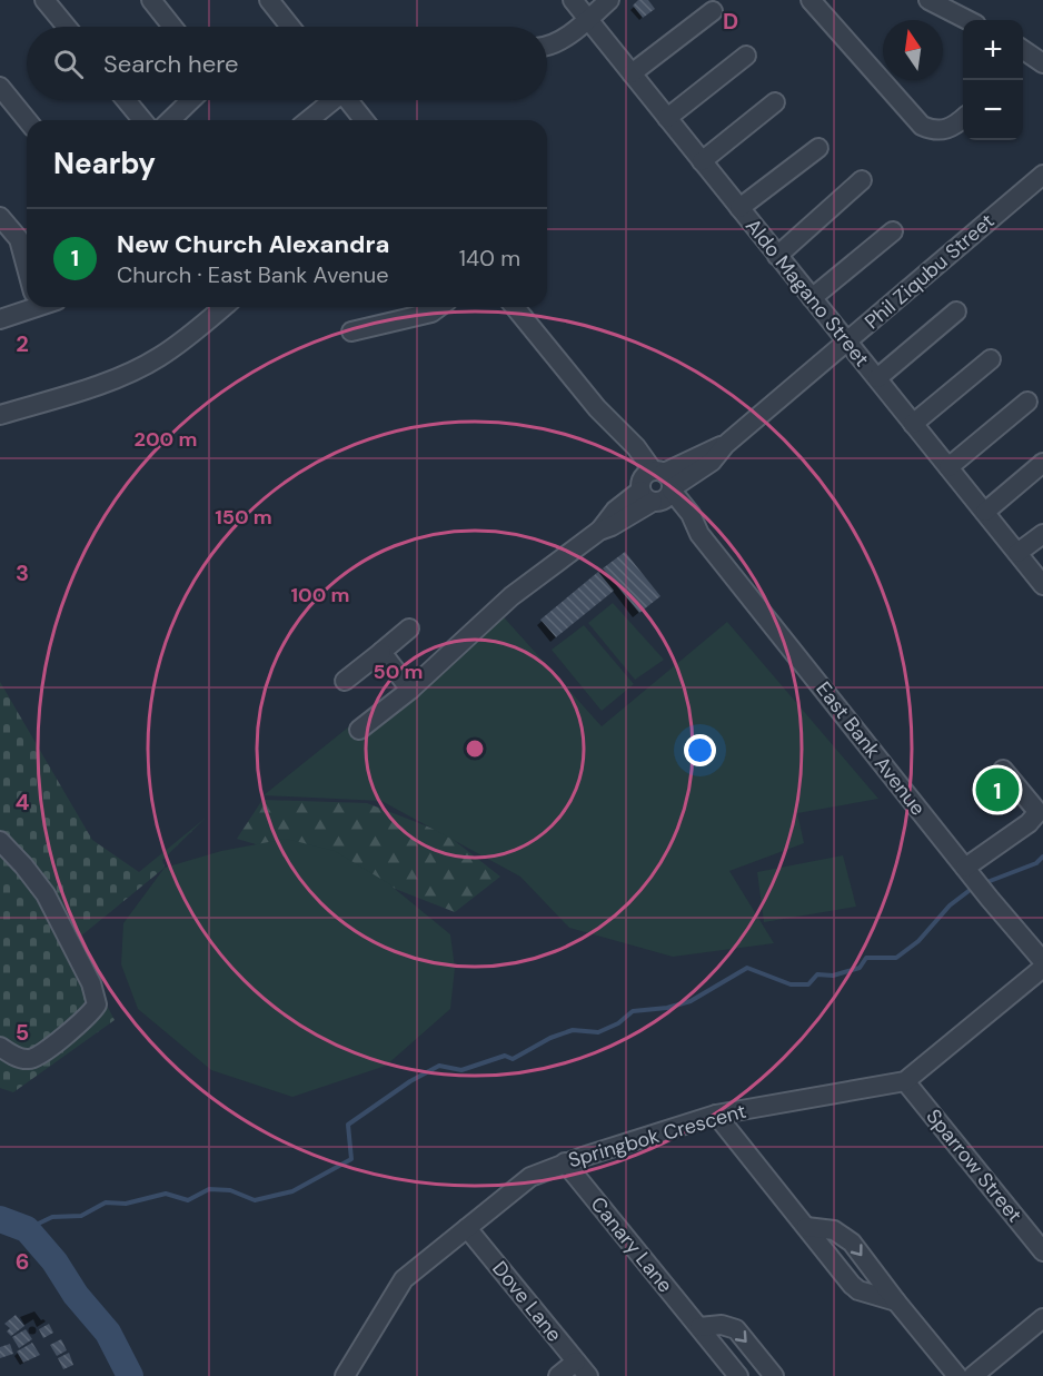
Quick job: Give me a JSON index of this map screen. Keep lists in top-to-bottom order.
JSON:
{
  "streets": {
    "street": [
      "Phil Ziqubu Street",
      "Aldo Magano Street",
      "East Bank Avenue",
      "Springbok Crescent",
      "Sparrow Street",
      "Canary Lane",
      "Dove Lane"
    ]
  },
  "crossings": [
    ["Phil Ziqubu Street", "Aldo Magano Street"],
    ["Phil Ziqubu Street", "East Bank Avenue"],
    ["Springbok Crescent", "Sparrow Street"],
    ["Springbok Crescent", "Canary Lane"],
    ["Springbok Crescent", "Dove Lane"]
  ],
  "north": "top",
  "page": {
    "map_buttons": ["+", "−"],
    "search": "Search here",
    "heading": "Nearby",
    "list": [
      {
        "mark": "1",
        "name": "New Church Alexandra",
        "note": "Church · East Bank Avenue",
        "value": "140 m"
      }
    ],
    "pins": "1"
  },
  "grid": {
    "columns": ["D"],
    "rows": [
      "2",
      "3",
      "4",
      "5",
      "6"
    ]
  },
  "rings": [
    "200 m",
    "150 m",
    "100 m",
    "50 m"
  ]
}
